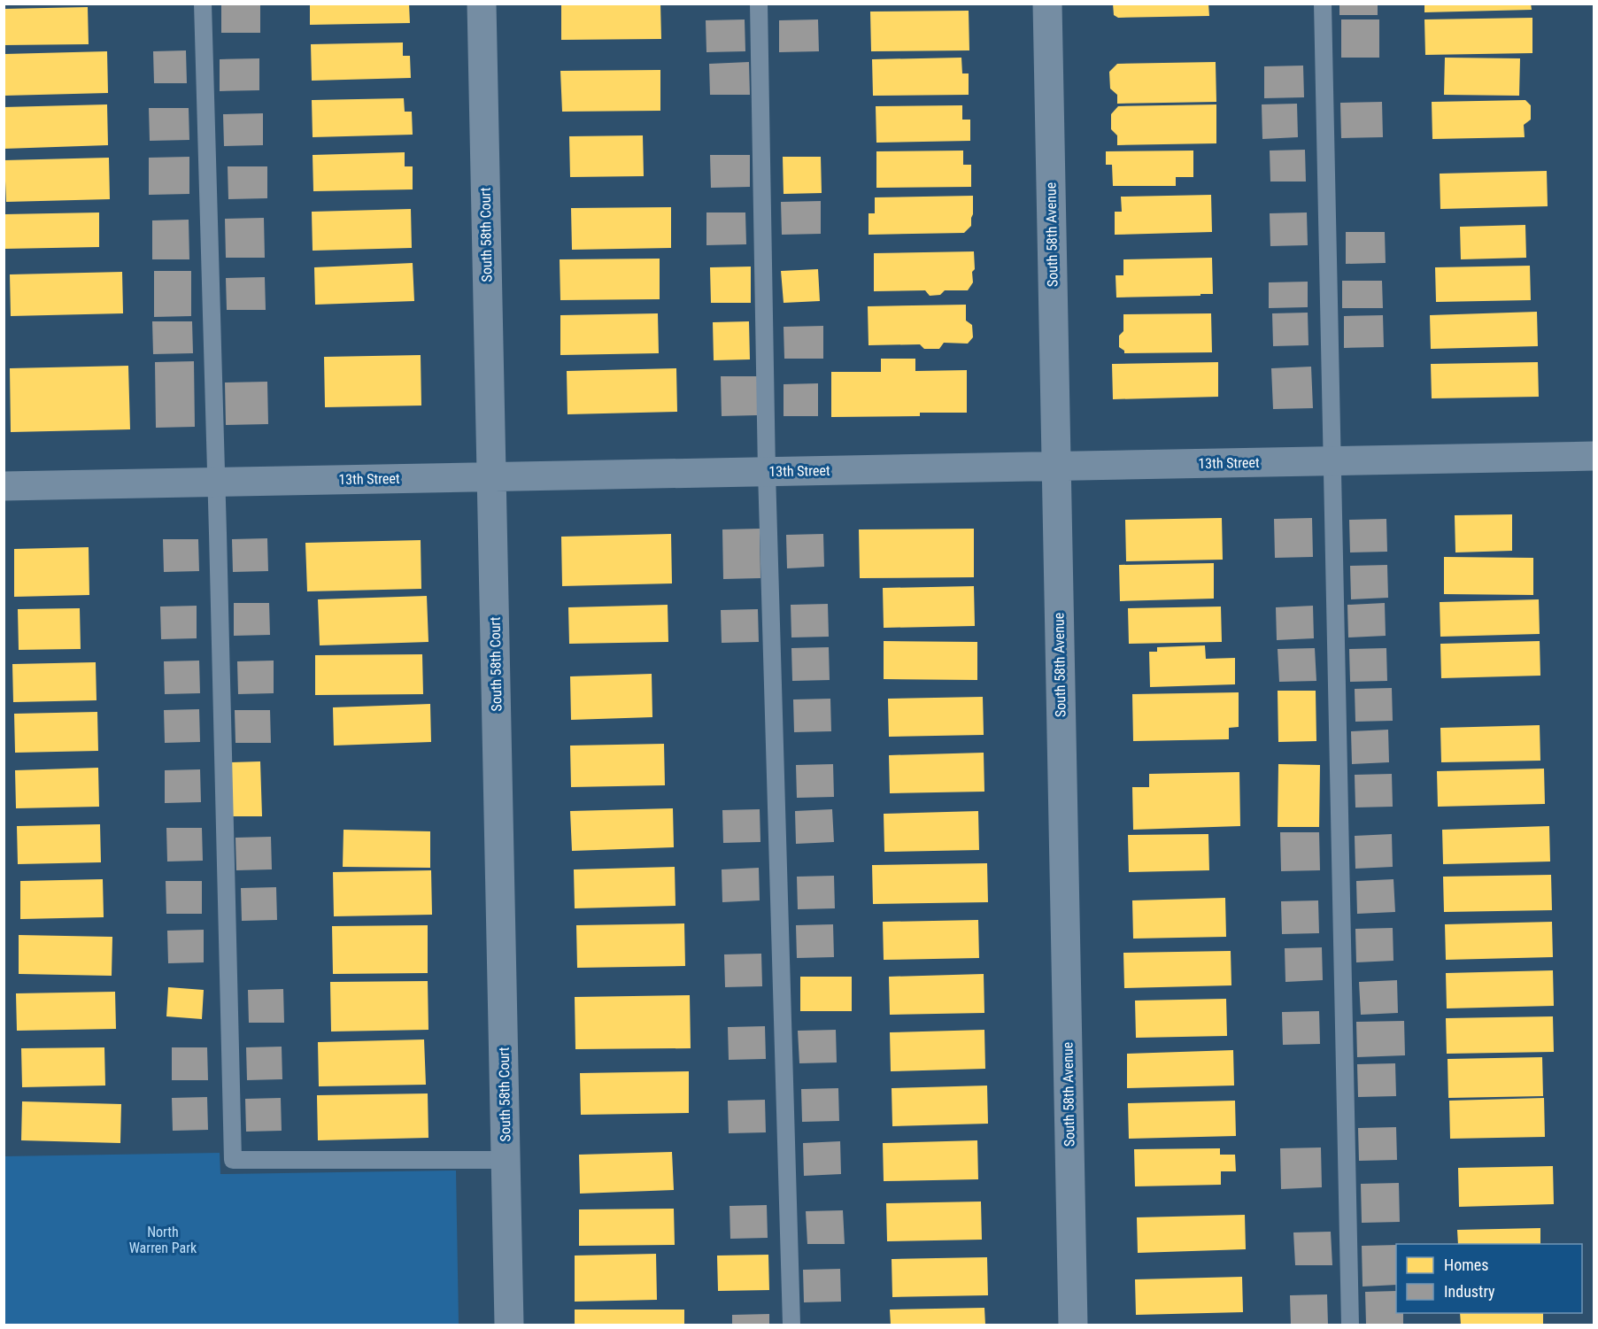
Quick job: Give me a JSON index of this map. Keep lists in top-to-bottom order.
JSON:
{
  "streets": {
    "street": ["South 58th Court", "South 58th Avenue", "13th Street"]
  },
  "crossings": [
    ["South 58th Court", "13th Street"],
    ["South 58th Avenue", "13th Street"]
  ],
  "parks": ["North Warren Park"],
  "legend": ["Homes", "Industry"]
}
